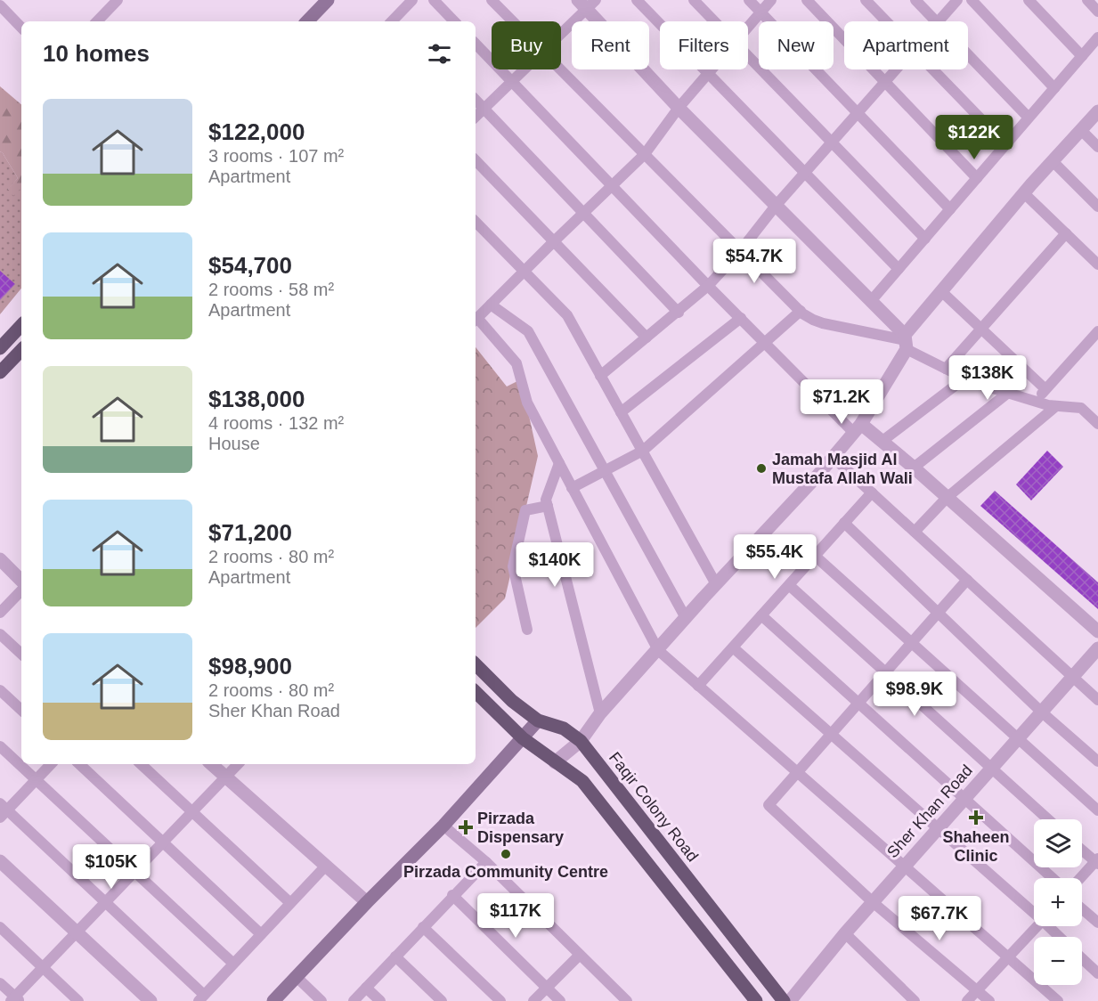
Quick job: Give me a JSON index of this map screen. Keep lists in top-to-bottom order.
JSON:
{
  "streets": {
    "main road": ["Faqir Colony Road"],
    "street": ["Sher Khan Road"]
  },
  "places": {
    "other": ["Jamah Masjid Al Mustafa Allah Wali", "Pirzada Community Centre"],
    "health": ["Shaheen Clinic", "Pirzada Dispensary"]
  },
  "page": {
    "chip": [
      "Buy",
      "Rent",
      "Filters",
      "New",
      "Apartment"
    ],
    "heading": "10 homes",
    "list": [
      {
        "name": "$122,000",
        "note": "3 rooms · 107 m² · Apartment"
      },
      {
        "name": "$54,700",
        "note": "2 rooms · 58 m² · Apartment"
      },
      {
        "name": "$138,000",
        "note": "4 rooms · 132 m² · House"
      },
      {
        "name": "$71,200",
        "note": "2 rooms · 80 m² · Apartment"
      },
      {
        "name": "$98,900",
        "note": "2 rooms · 80 m² · Sher Khan Road"
      }
    ],
    "price": [
      "$122K",
      "$54.7K",
      "$138K",
      "$71.2K",
      "$55.4K",
      "$140K",
      "$98.9K",
      "$105K",
      "$117K",
      "$67.7K"
    ],
    "map_buttons": ["+", "−"]
  }
}
